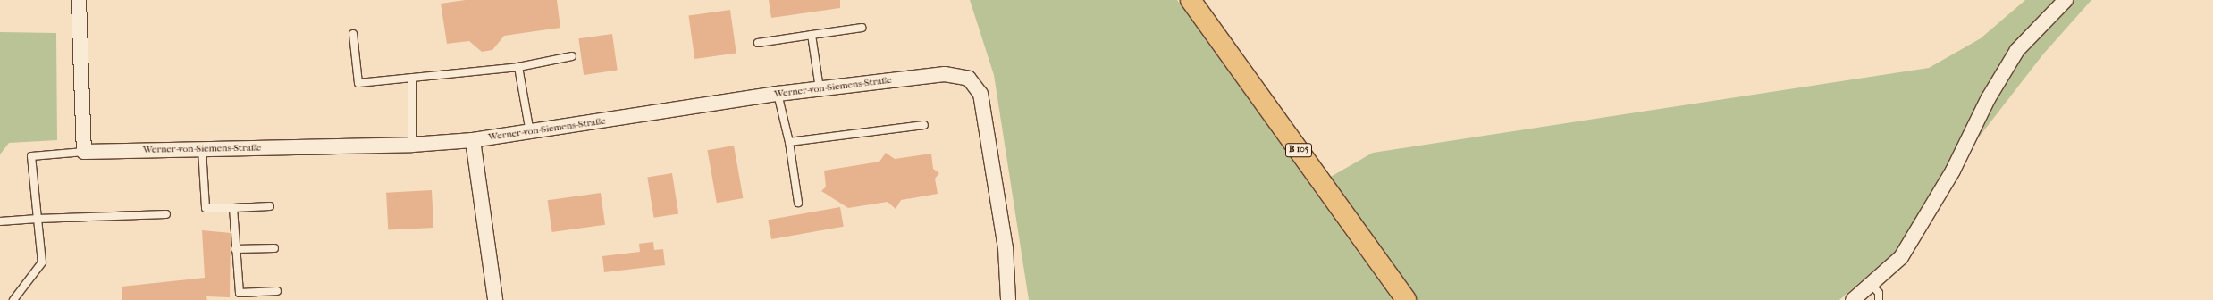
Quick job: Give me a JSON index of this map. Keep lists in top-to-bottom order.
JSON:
{
  "streets": {
    "highway": ["B 105"],
    "street": ["Werner-von-Siemens-Straße"]
  }
}
